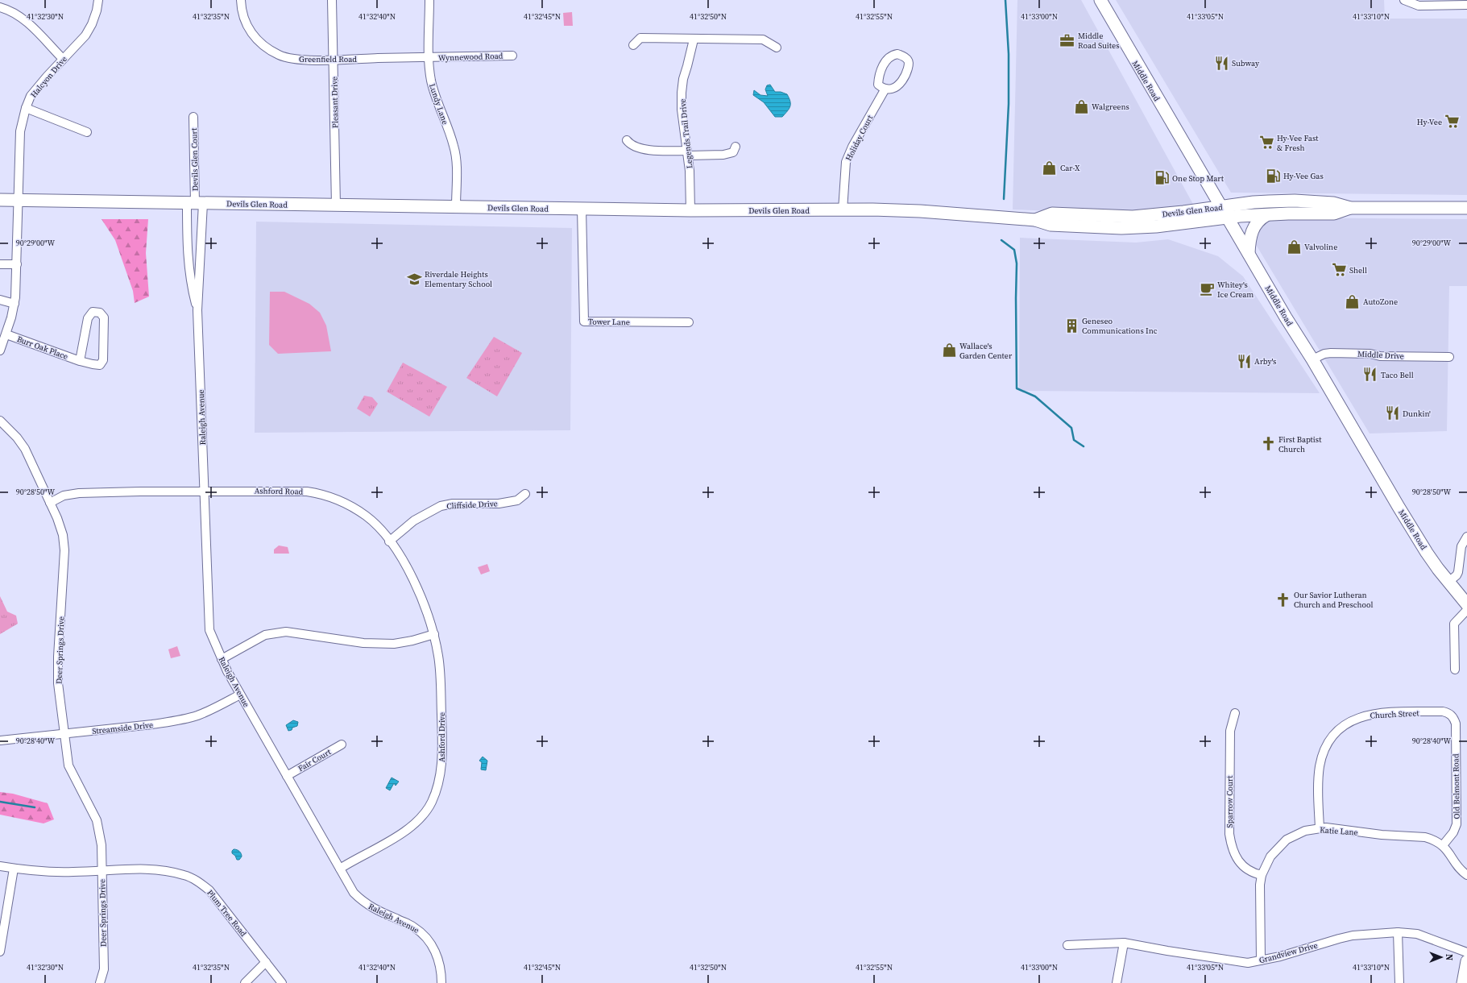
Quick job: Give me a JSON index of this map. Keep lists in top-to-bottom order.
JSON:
{
  "streets": {
    "main road": ["Middle Road", "Devils Glen Road"],
    "street": [
      "Wynnewood Road",
      "Greenfield Road",
      "Halcyon Drive",
      "Pleasant Drive",
      "Lundy Lane",
      "Legends Trail Drive",
      "Holiday Court",
      "Devils Glen Court",
      "Tower Lane",
      "Burr Oak Place",
      "Middle Drive",
      "Raleigh Avenue",
      "Ashford Road",
      "Cliffside Drive",
      "Deer Springs Drive",
      "Church Street",
      "Streamside Drive",
      "Ashford Drive",
      "Fair Court",
      "Old Belmont Road",
      "Sparrow Court",
      "Katie Lane",
      "Plum Tree Road",
      "Grandview Drive"
    ]
  },
  "crossings": [
    ["Wynnewood Road", "Greenfield Road"],
    ["Wynnewood Road", "Lundy Lane"],
    ["Greenfield Road", "Pleasant Drive"],
    ["Greenfield Road", "Lundy Lane"],
    ["Halcyon Drive", "Devils Glen Road"],
    ["Halcyon Drive", "Burr Oak Place"],
    ["Middle Road", "Devils Glen Road"],
    ["Middle Road", "Middle Drive"],
    ["Pleasant Drive", "Devils Glen Road"],
    ["Lundy Lane", "Devils Glen Road"],
    ["Legends Trail Drive", "Devils Glen Road"],
    ["Holiday Court", "Devils Glen Road"],
    ["Devils Glen Court", "Devils Glen Road"],
    ["Devils Glen Court", "Raleigh Avenue"],
    ["Devils Glen Road", "Tower Lane"],
    ["Devils Glen Road", "Raleigh Avenue"],
    ["Raleigh Avenue", "Ashford Road"],
    ["Raleigh Avenue", "Streamside Drive"],
    ["Raleigh Avenue", "Ashford Drive"],
    ["Raleigh Avenue", "Fair Court"],
    ["Ashford Road", "Cliffside Drive"],
    ["Ashford Road", "Deer Springs Drive"],
    ["Ashford Road", "Ashford Drive"],
    ["Deer Springs Drive", "Streamside Drive"],
    ["Deer Springs Drive", "Plum Tree Road"],
    ["Church Street", "Old Belmont Road"],
    ["Church Street", "Katie Lane"],
    ["Old Belmont Road", "Katie Lane"],
    ["Sparrow Court", "Katie Lane"],
    ["Katie Lane", "Grandview Drive"]
  ],
  "places": {
    "office": ["Middle Road Suites"],
    "restaurant": [
      "Subway",
      "Arby's",
      "Taco Bell",
      "Dunkin'"
    ],
    "shop": [
      "Walgreens",
      "Car-X",
      "Valvoline",
      "AutoZone",
      "Wallace's Garden Center"
    ],
    "supermarket": ["Hy-Vee", "Hy-Vee Fast & Fresh", "Shell"],
    "fuel station": ["Hy-Vee Gas", "One Stop Mart"],
    "school or university": ["Riverdale Heights Elementary School"],
    "cafe": ["Whitey's Ice Cream"],
    "building": ["Geneseo Communications Inc"],
    "church": ["First Baptist Church", "Our Savior Lutheran Church and Preschool"]
  },
  "north": "right",
  "coordinates": [
    "41°32'30\"N",
    "41°32'35\"N",
    "41°32'40\"N",
    "41°32'45\"N",
    "41°32'50\"N",
    "41°32'55\"N",
    "41°33'00\"N",
    "41°33'05\"N",
    "41°33'10\"N",
    "90°29'00\"W",
    "90°28'50\"W",
    "90°28'40\"W"
  ]
}
